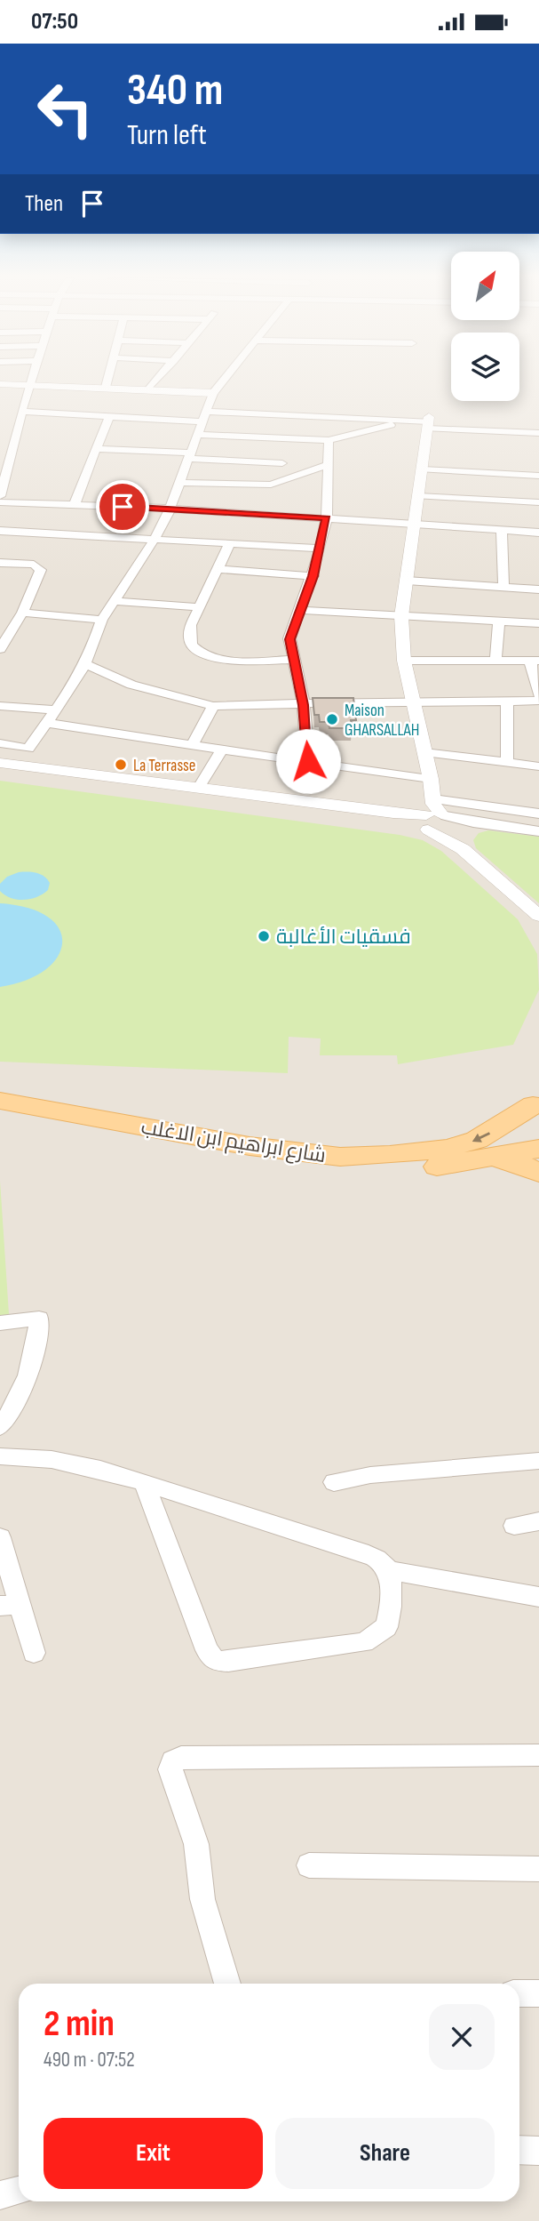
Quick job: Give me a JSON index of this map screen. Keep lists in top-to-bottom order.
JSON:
{
  "streets": {
    "main road": ["شارع ابراهيم ابن الاغلب"]
  },
  "places": ["Maison GHARSALLAH", "La Terrasse", "فسقيات الأغالبة"],
  "north": "top right",
  "page": {
    "status": "07:50",
    "turn": ["340 m", "Turn left"],
    "then": "Then",
    "heading": ["2 min", "490 m · 07:52"],
    "buttons": ["Exit", "Share"]
  }
}
